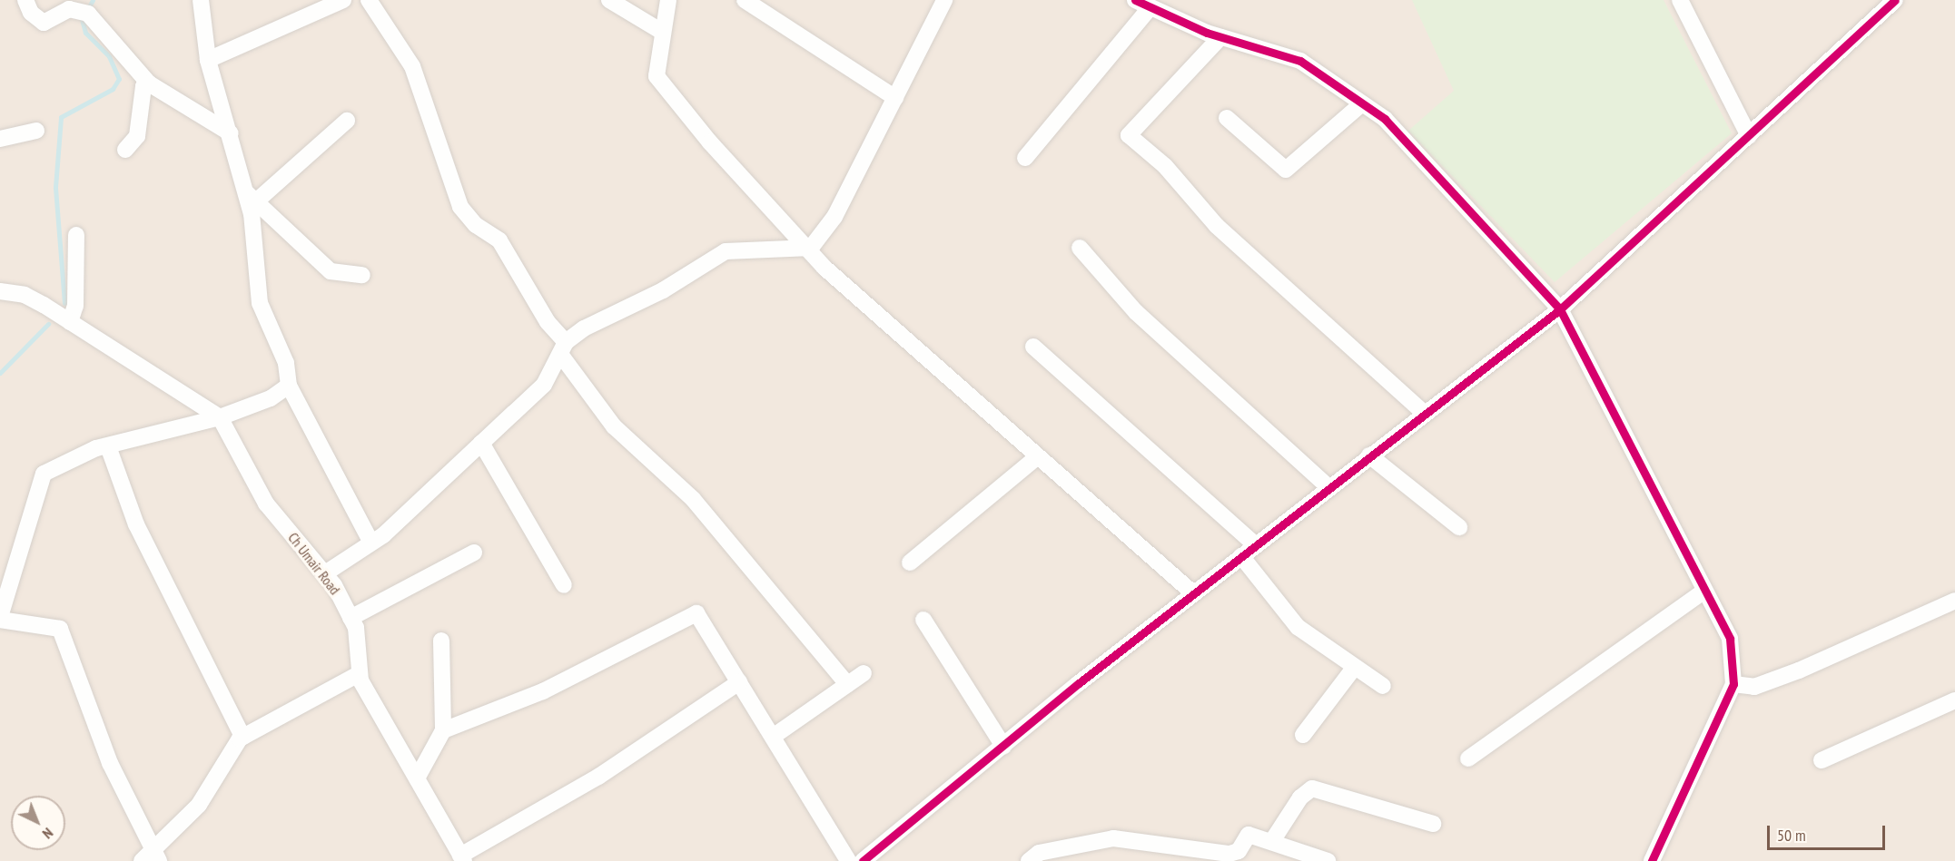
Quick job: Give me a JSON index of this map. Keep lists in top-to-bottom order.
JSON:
{
  "streets": {
    "street": ["Ch Umair Road"]
  },
  "scale_bar": "50 m",
  "north": "bottom right"
}
